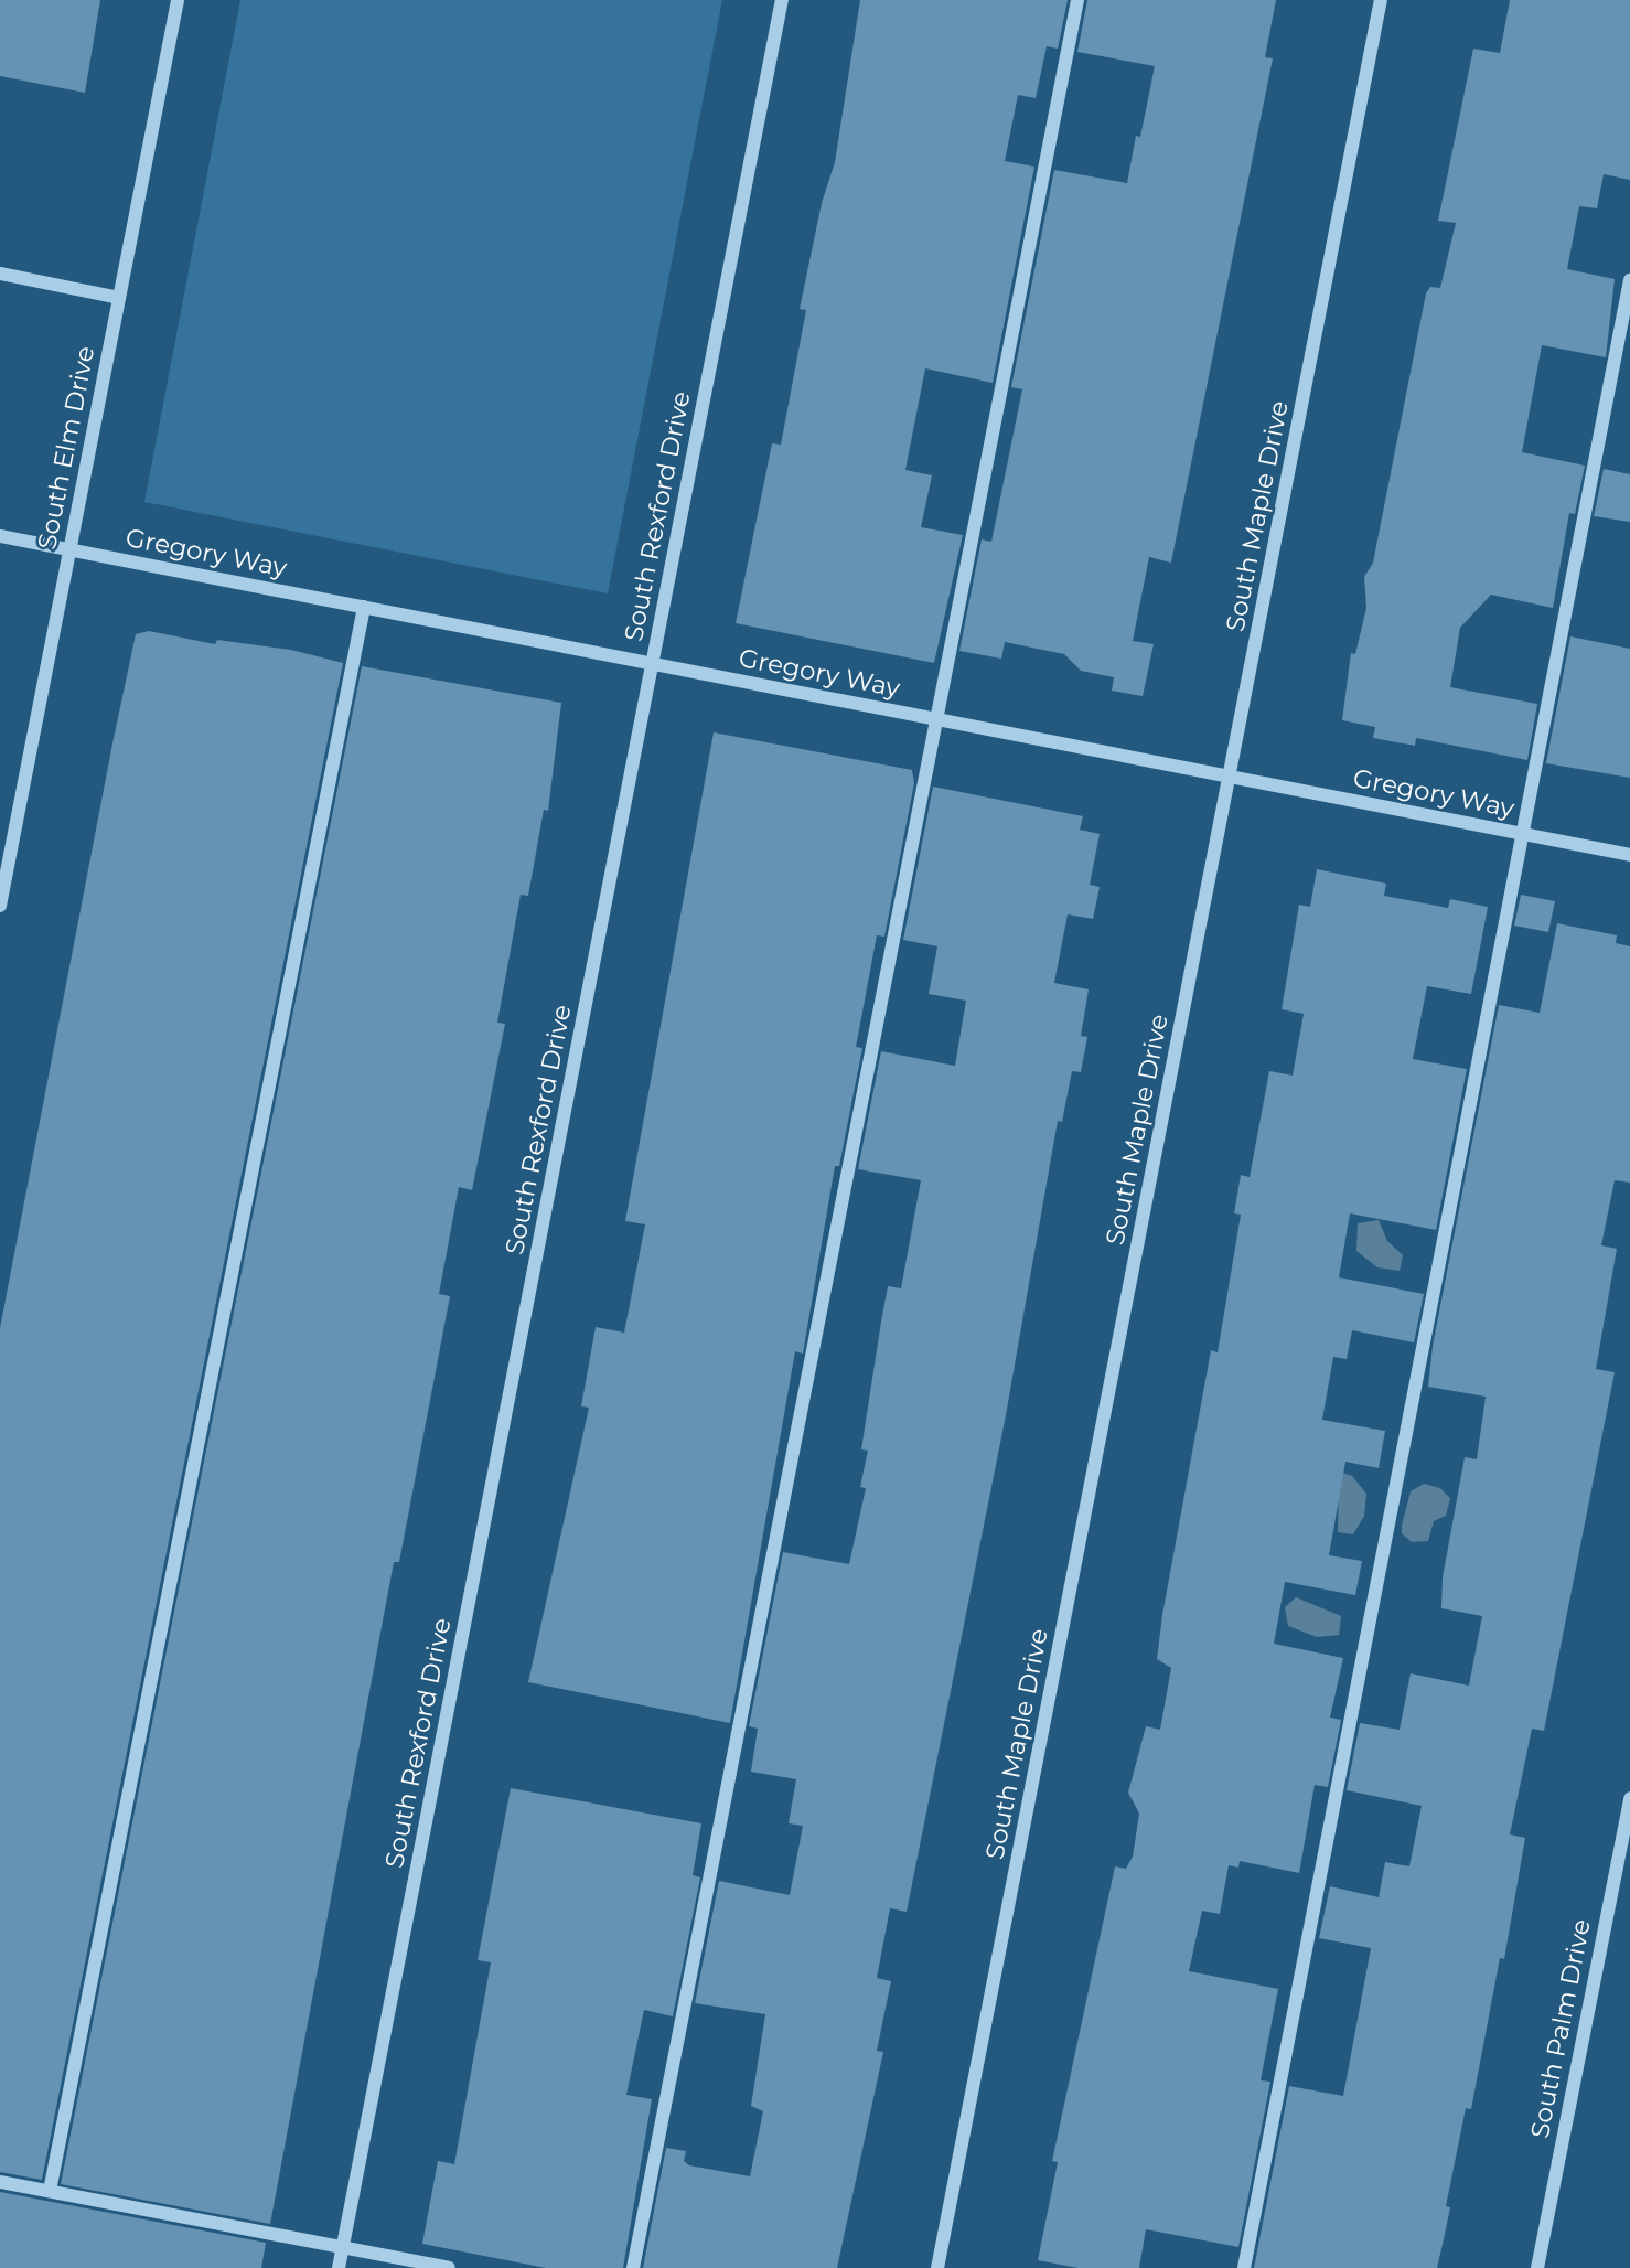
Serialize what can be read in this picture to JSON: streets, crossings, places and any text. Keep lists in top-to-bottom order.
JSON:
{
  "streets": {
    "street": [
      "South Elm Drive",
      "South Rexford Drive",
      "South Maple Drive",
      "Gregory Way",
      "South Palm Drive"
    ]
  },
  "crossings": [
    ["South Elm Drive", "Gregory Way"],
    ["South Rexford Drive", "Gregory Way"],
    ["South Maple Drive", "Gregory Way"]
  ]
}
